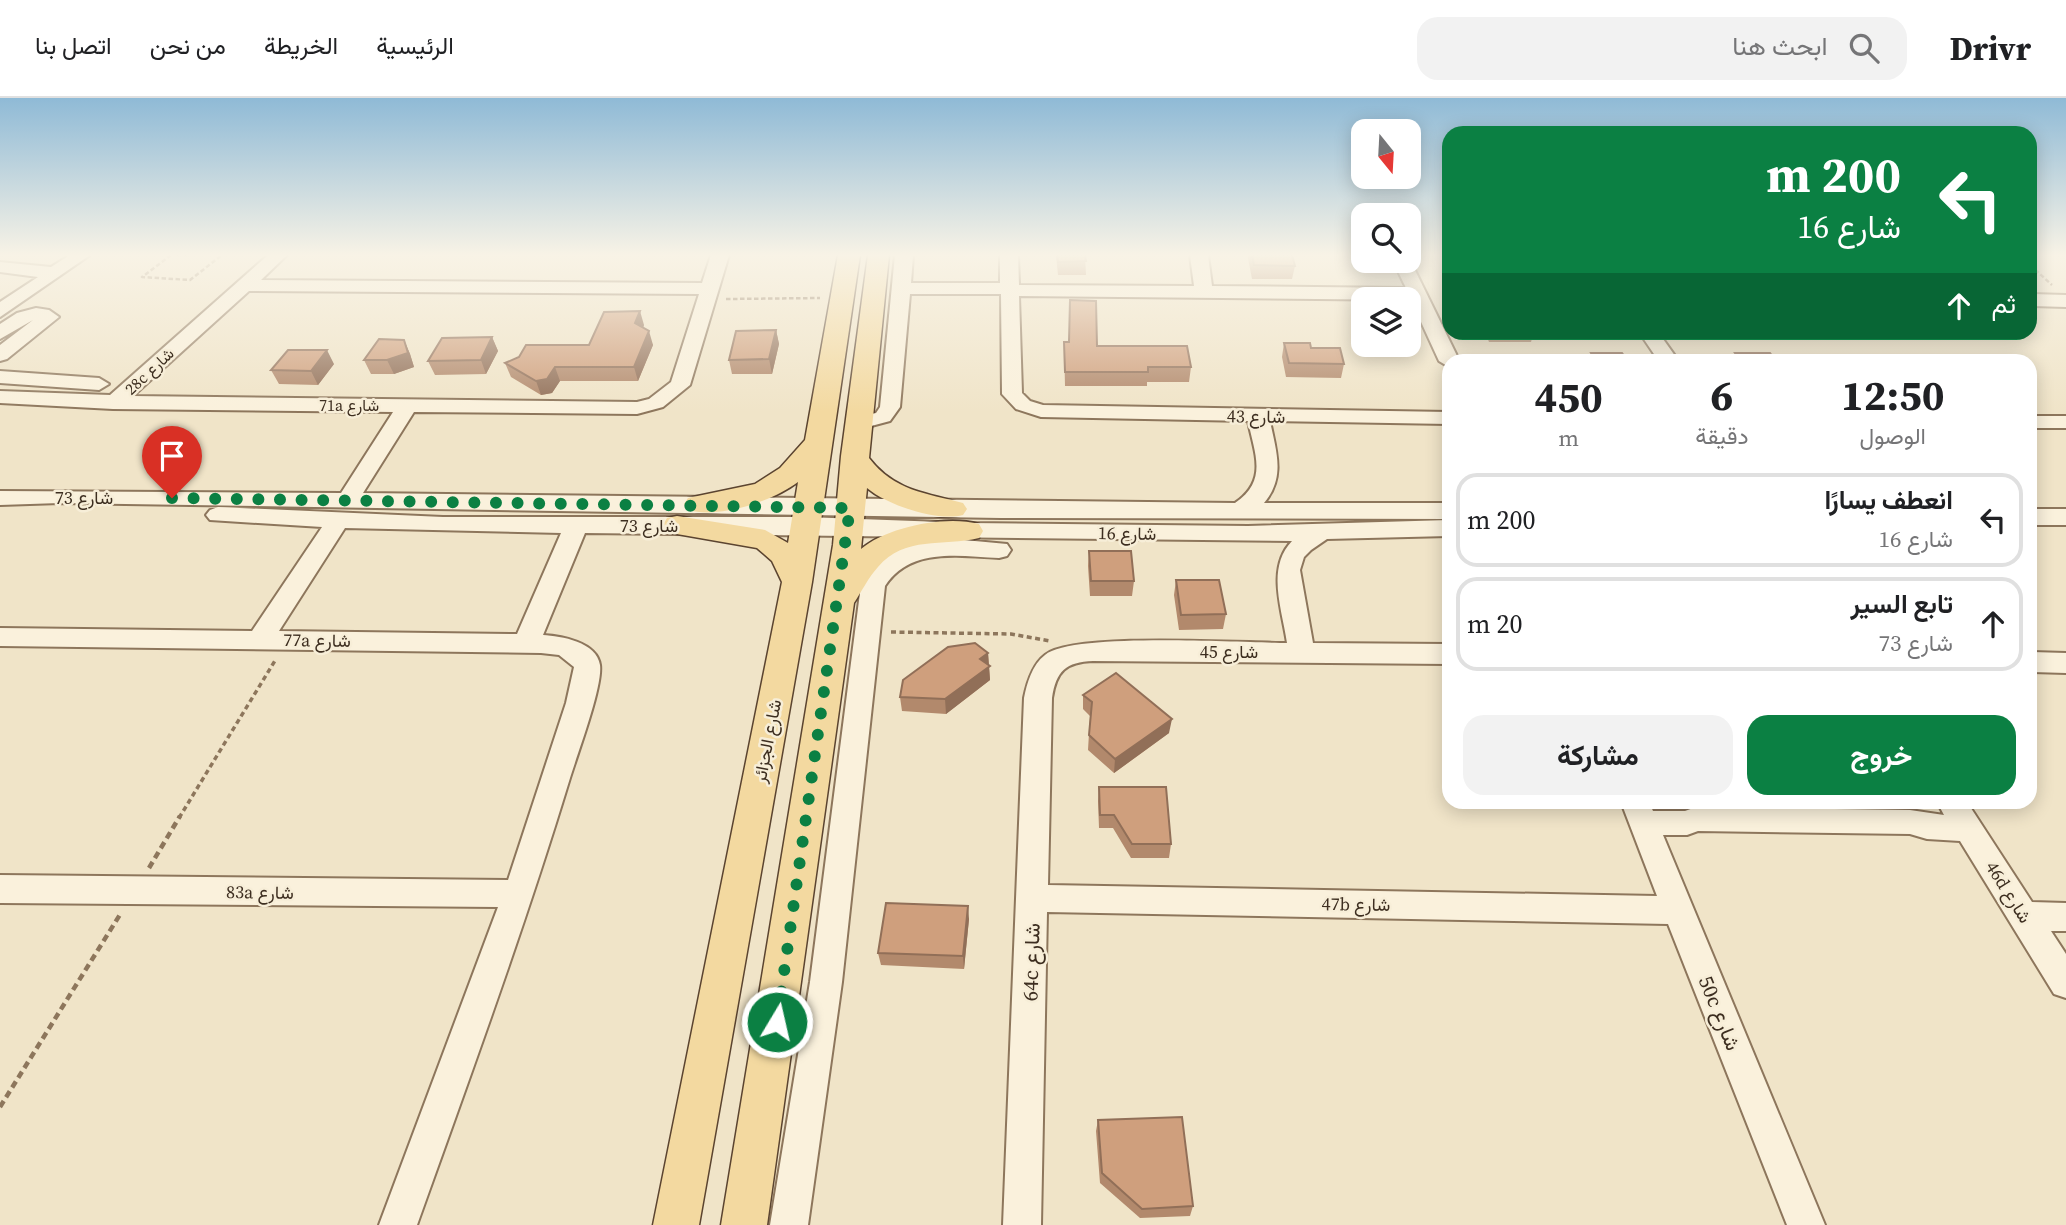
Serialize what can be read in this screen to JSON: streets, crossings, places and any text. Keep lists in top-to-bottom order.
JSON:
{
  "streets": {
    "main road": ["شارع الجزائر"],
    "street": [
      "28c شارع",
      "71a شارع",
      "شارع 43",
      "شارع 73",
      "شارع 16",
      "77a شارع",
      "شارع 45",
      "83a شارع",
      "46d شارع",
      "47b شارع",
      "64c شارع",
      "50c شارع"
    ]
  },
  "crossings": [
    ["28c شارع", "71a شارع"],
    ["شارع 73", "شارع 16"],
    ["شارع 73", "شارع الجزائر"],
    ["شارع 16", "شارع الجزائر"],
    ["77a شارع", "83a شارع"],
    ["47b شارع", "64c شارع"],
    ["47b شارع", "50c شارع"]
  ],
  "north": "bottom",
  "page": {
    "header": "Drivr",
    "search": "ابحث هنا",
    "nav": [
      "الرئيسية",
      "الخريطة",
      "من نحن",
      "اتصل بنا"
    ],
    "turn": ["200 m", "شارع 16"],
    "then": "ثم",
    "eta": [
      "12:50",
      "الوصول",
      "6",
      "دقيقة",
      "450",
      "m"
    ],
    "list": [
      {
        "name": "انعطف يسارًا",
        "note": "شارع 16",
        "value": "200 m"
      },
      {
        "name": "تابع السير",
        "note": "شارع 73",
        "value": "20 m"
      }
    ],
    "buttons": ["خروج", "مشاركة"]
  }
}
